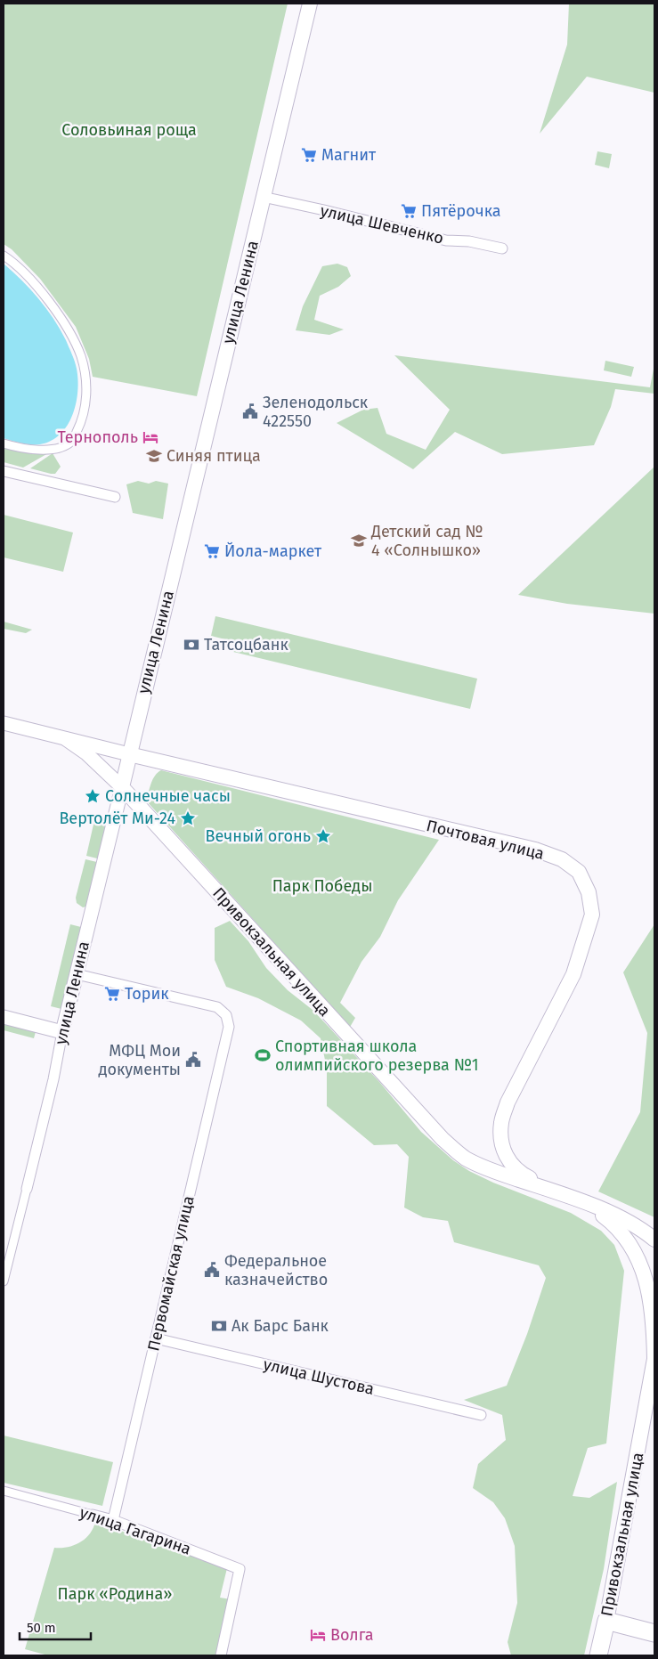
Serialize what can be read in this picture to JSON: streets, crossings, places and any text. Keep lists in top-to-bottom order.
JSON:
{
  "streets": {
    "main road": ["улица Ленина", "Почтовая улица", "Привокзальная улица"],
    "street": [
      "улица Шевченко",
      "Первомайская улица",
      "улица Шустова",
      "улица Гагарина"
    ]
  },
  "crossings": [
    ["улица Шевченко", "улица Ленина"],
    ["улица Ленина", "Почтовая улица"],
    ["улица Ленина", "Привокзальная улица"],
    ["улица Ленина", "Первомайская улица"],
    ["Почтовая улица", "Привокзальная улица"],
    ["Первомайская улица", "улица Шустова"],
    ["Первомайская улица", "улица Гагарина"]
  ],
  "parks": ["Соловьиная роща", "Парк Победы", "Парк «Родина»"],
  "places": {
    "supermarket": [
      "Магнит",
      "Пятёрочка",
      "Йола-маркет",
      "Торик"
    ],
    "public building": ["Зеленодольск 422550", "МФЦ Мои документы", "Федеральное казначейство"],
    "hotel": ["Тернополь", "Волга"],
    "school or university": ["Синяя птица", "Детский сад № 4 «Солнышко»"],
    "bank": ["Татсоцбанк", "Ак Барс Банк"],
    "place": ["Солнечные часы", "Вертолёт Ми-24", "Вечный огонь"],
    "sports": ["Спортивная школа олимпийского резерва №1"]
  },
  "scale_bar": "50 m"
}
